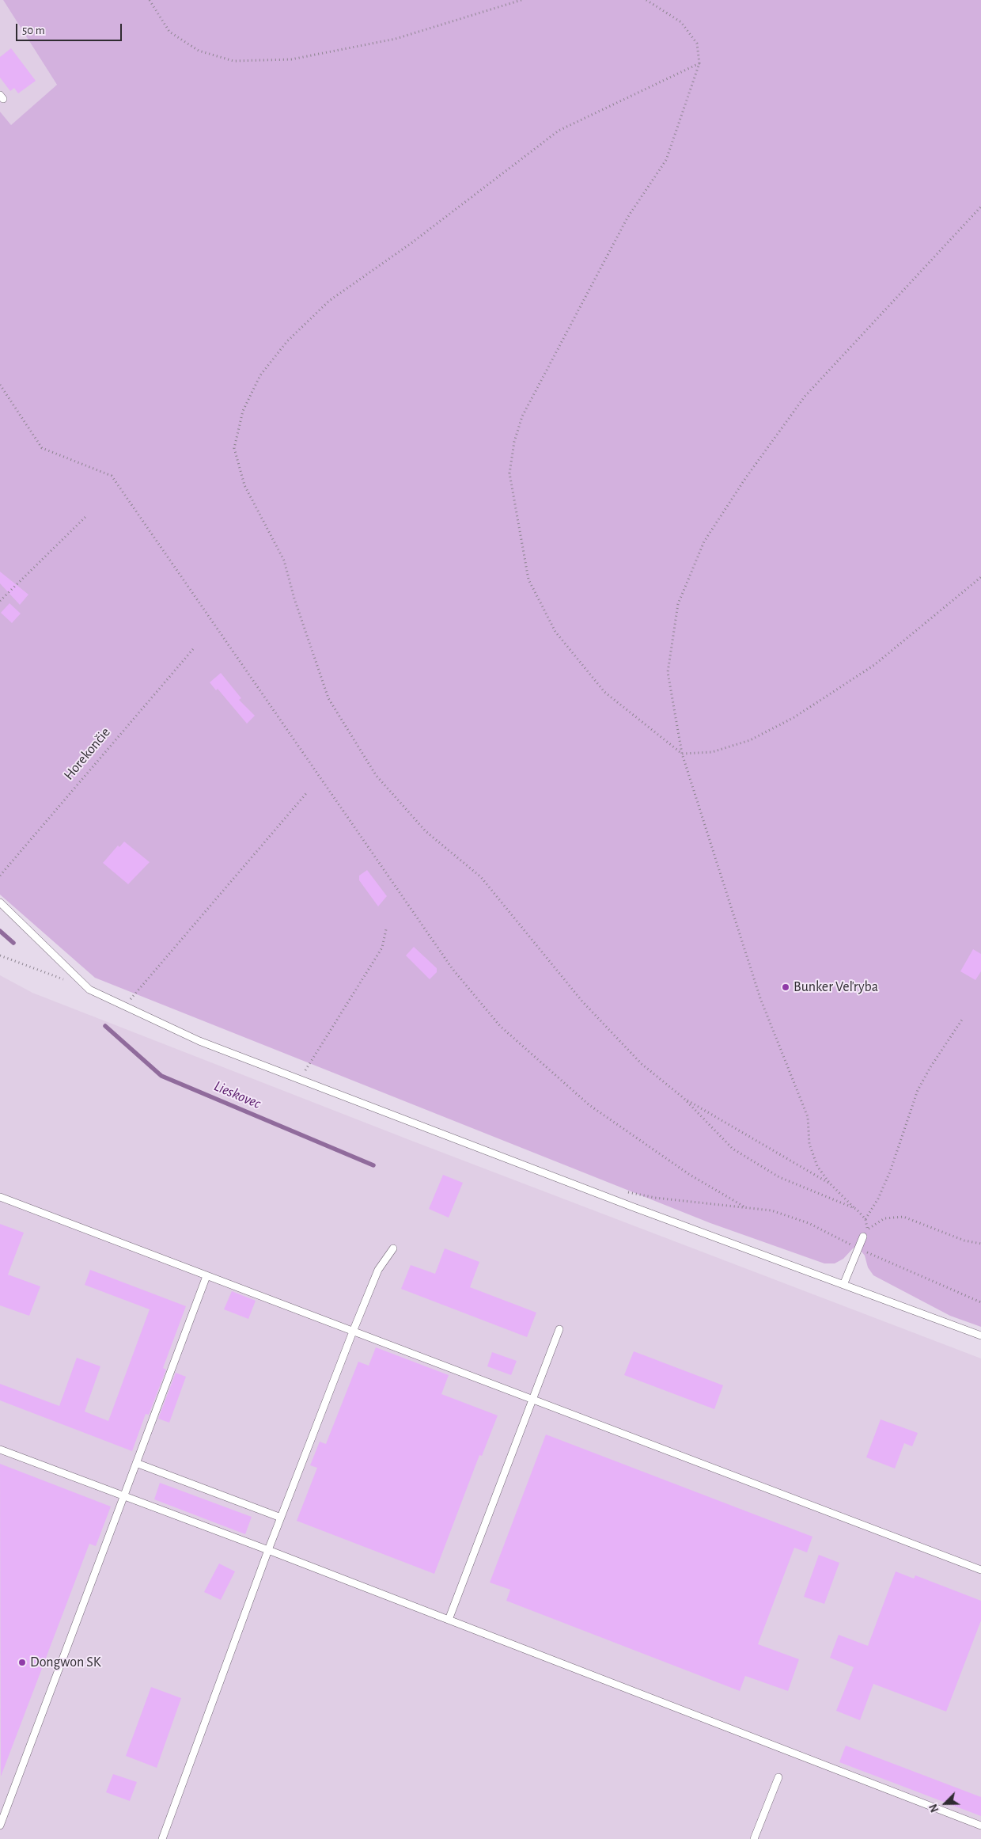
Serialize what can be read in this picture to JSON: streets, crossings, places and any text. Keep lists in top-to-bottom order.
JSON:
{
  "streets": {
    "path": ["Horekončie"]
  },
  "water": ["Lieskovec"],
  "places": ["Bunker Veľryba", "Dongwon SK"],
  "scale_bar": "50 m",
  "north": "bottom left"
}
